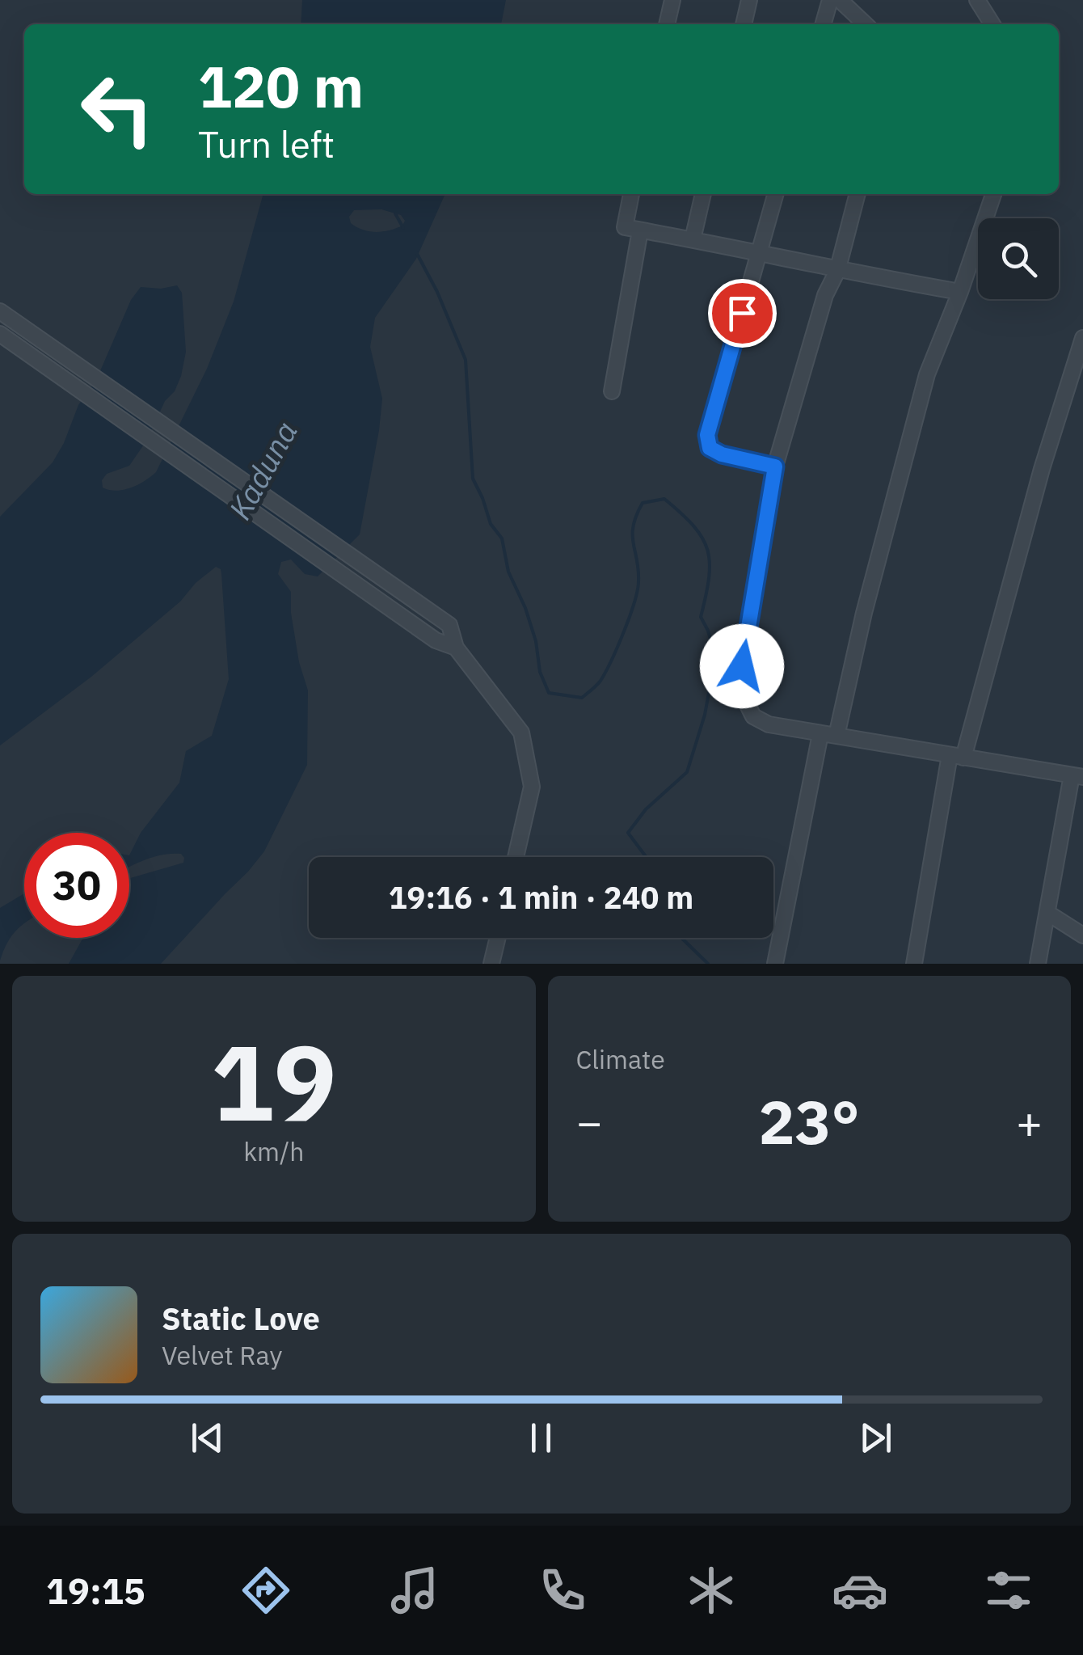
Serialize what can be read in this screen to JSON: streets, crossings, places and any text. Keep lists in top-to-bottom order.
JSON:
{
  "water": ["Kaduna"],
  "page": {
    "turn": ["120 m", "Turn left"],
    "limit": "30",
    "trip": "19:16 · 1 min · 240 m",
    "tile": [
      ["19", "km/h"],
      "Climate"
    ],
    "heat": ["−", "23°", "+"],
    "song": ["Static Love", "Velvet Ray"],
    "tabs": "19:15"
  }
}
